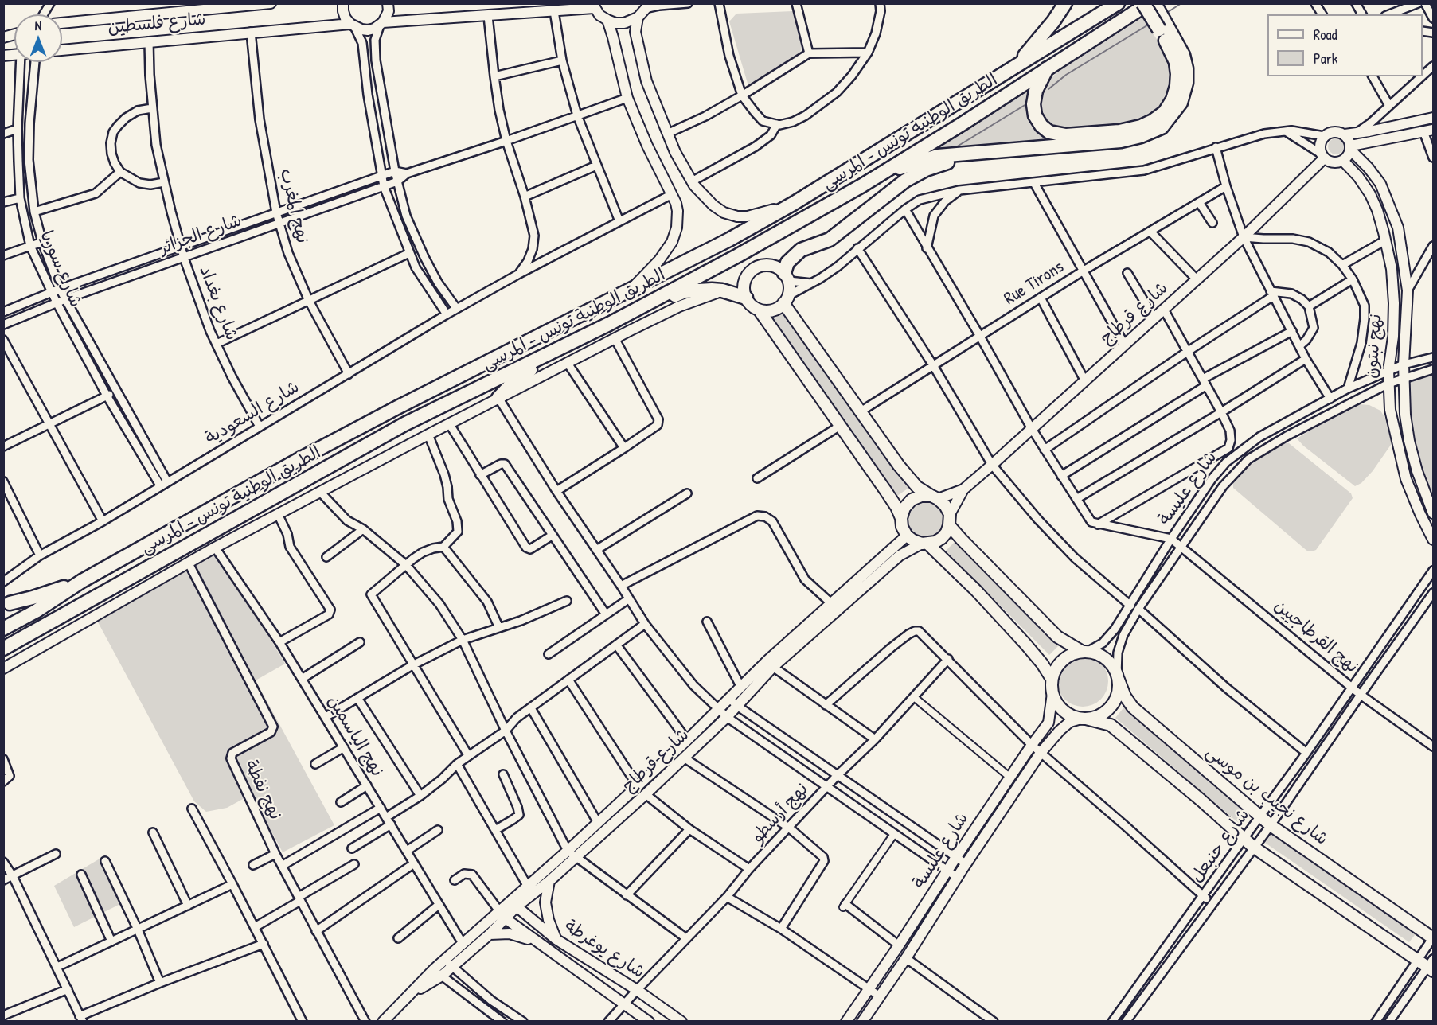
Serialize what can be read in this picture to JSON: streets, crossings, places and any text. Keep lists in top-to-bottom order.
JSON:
{
  "streets": {
    "highway": ["الطريق الوطنية تونس - المرسى"],
    "main road": ["شارع نجيب بن موسى"],
    "street": [
      "شارع فلسطين",
      "نهج المغرب",
      "شارع الجزائر",
      "شارع سوريا",
      "Rue Tirons",
      "شارع بغداد",
      "شارع قرطاج",
      "نهج نبتون",
      "شارع السعودية",
      "شارع عليسة",
      "نهج القرطاجيين",
      "نهج الياسمين",
      "نهج نفطة",
      "نهج أرسطو",
      "شارع حنبعل",
      "شارع يوغرطة"
    ]
  },
  "crossings": [
    ["شارع فلسطين", "نهج المغرب"],
    ["شارع فلسطين", "شارع بغداد"],
    ["نهج المغرب", "شارع الجزائر"],
    ["نهج المغرب", "شارع السعودية"],
    ["شارع الجزائر", "شارع سوريا"],
    ["شارع الجزائر", "شارع بغداد"],
    ["شارع سوريا", "شارع السعودية"],
    ["شارع بغداد", "شارع السعودية"],
    ["شارع قرطاج", "نهج نبتون"],
    ["شارع قرطاج", "نهج الياسمين"],
    ["شارع قرطاج", "شارع يوغرطة"],
    ["نهج نبتون", "شارع عليسة"],
    ["شارع عليسة", "نهج القرطاجيين"],
    ["شارع عليسة", "شارع نجيب بن موسى"],
    ["نهج القرطاجيين", "شارع حنبعل"],
    ["شارع نجيب بن موسى", "شارع حنبعل"],
    ["نهج أرسطو", "شارع يوغرطة"]
  ],
  "legend": ["Road", "Park"],
  "north": "top"
}
